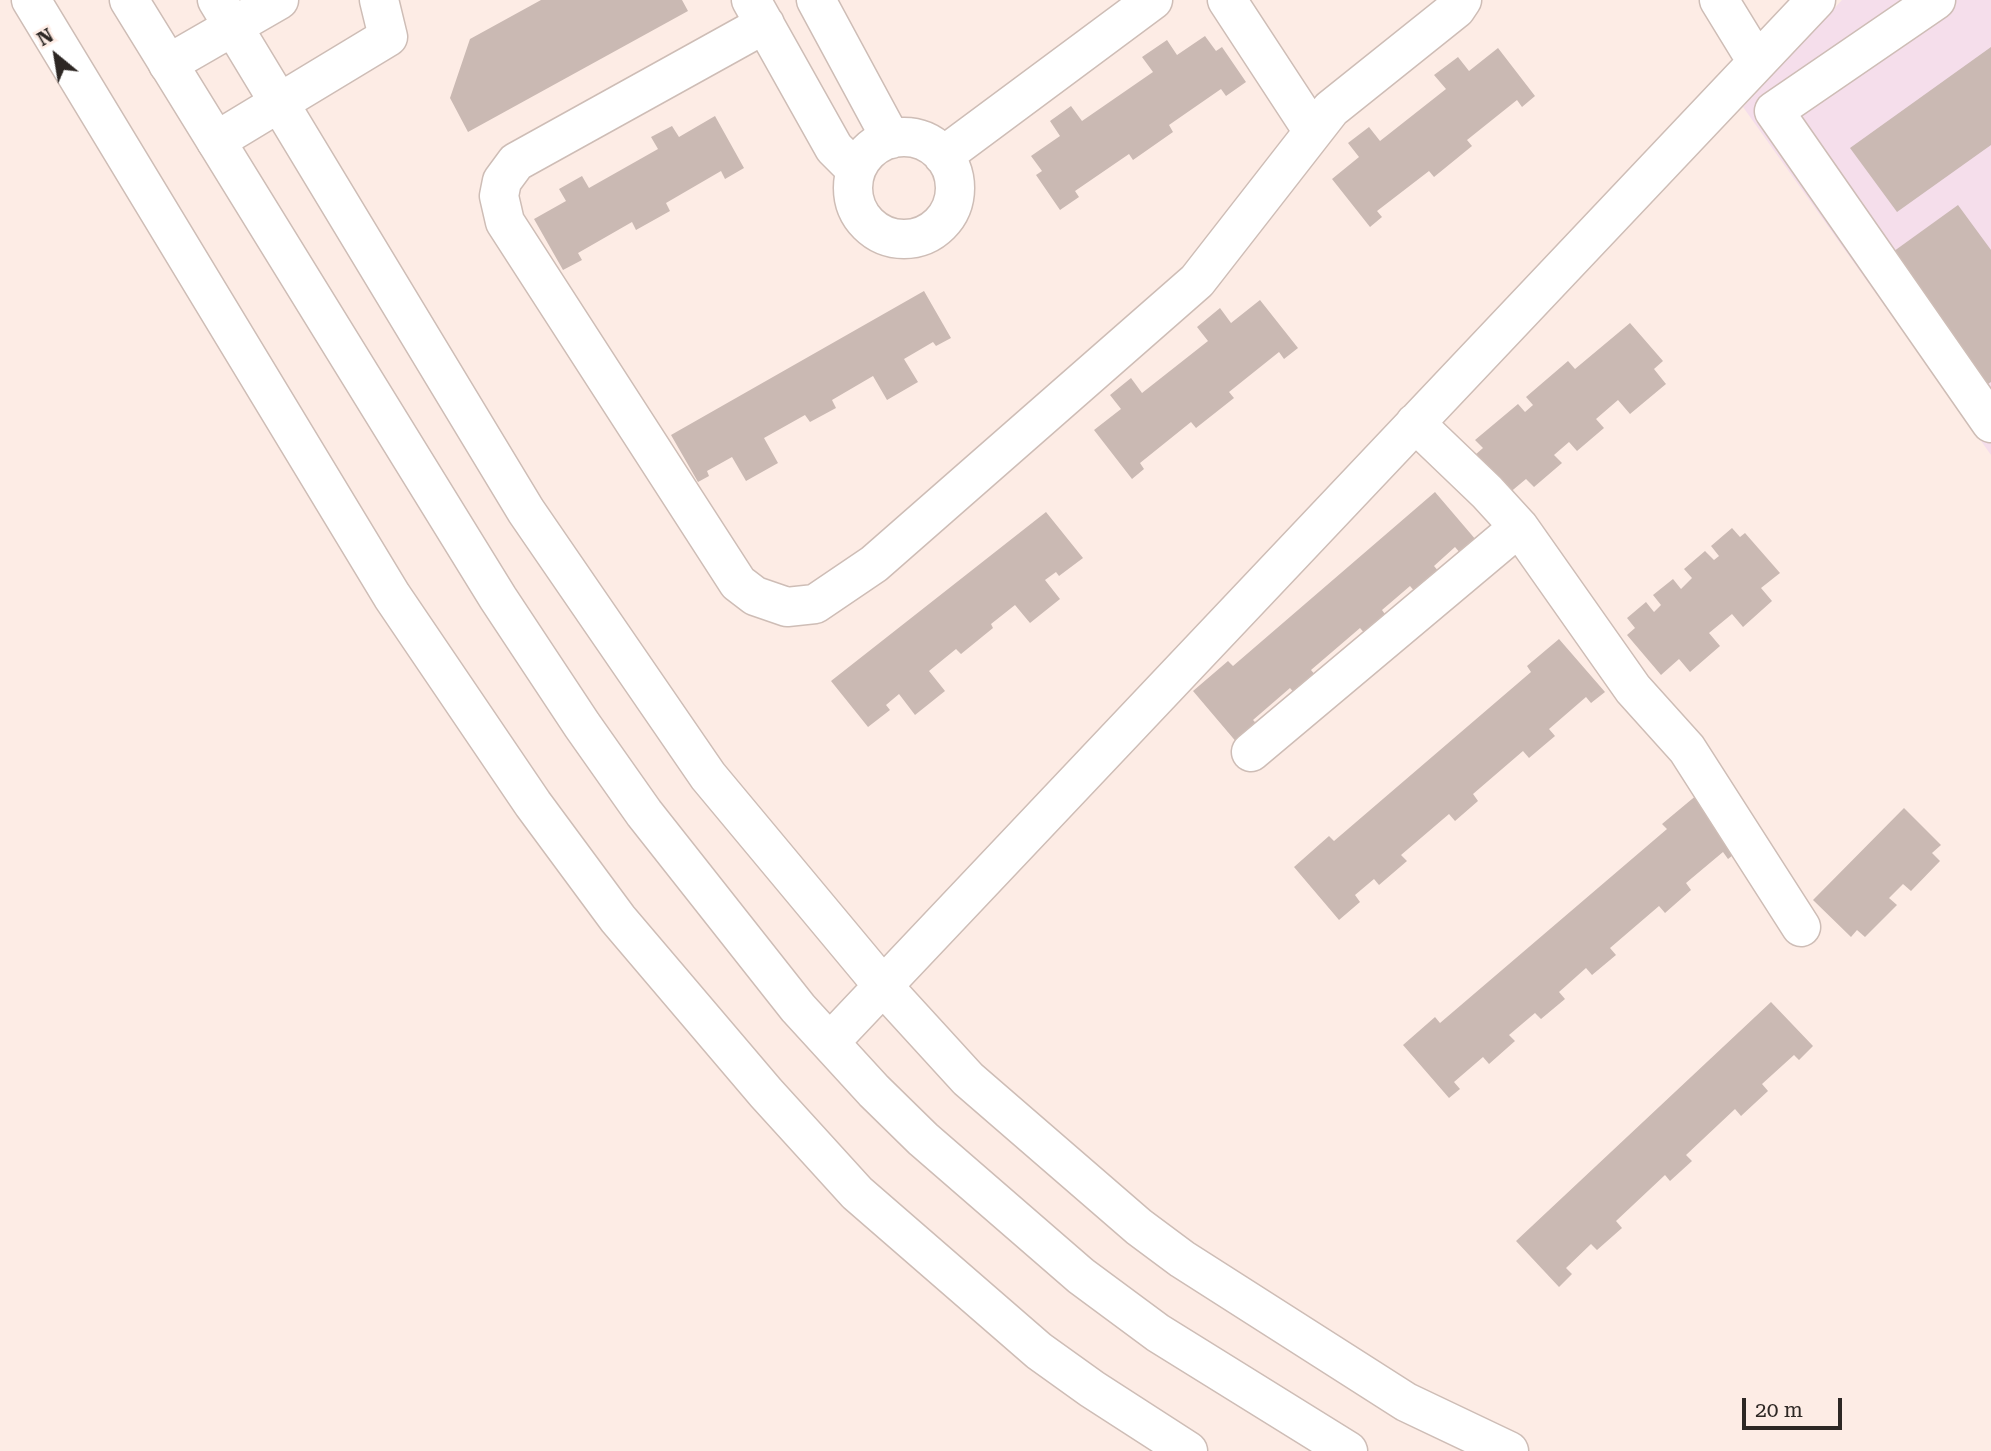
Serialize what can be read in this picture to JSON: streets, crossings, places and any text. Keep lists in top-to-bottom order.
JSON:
{
  "scale_bar": "20 m",
  "north": "top left"
}
